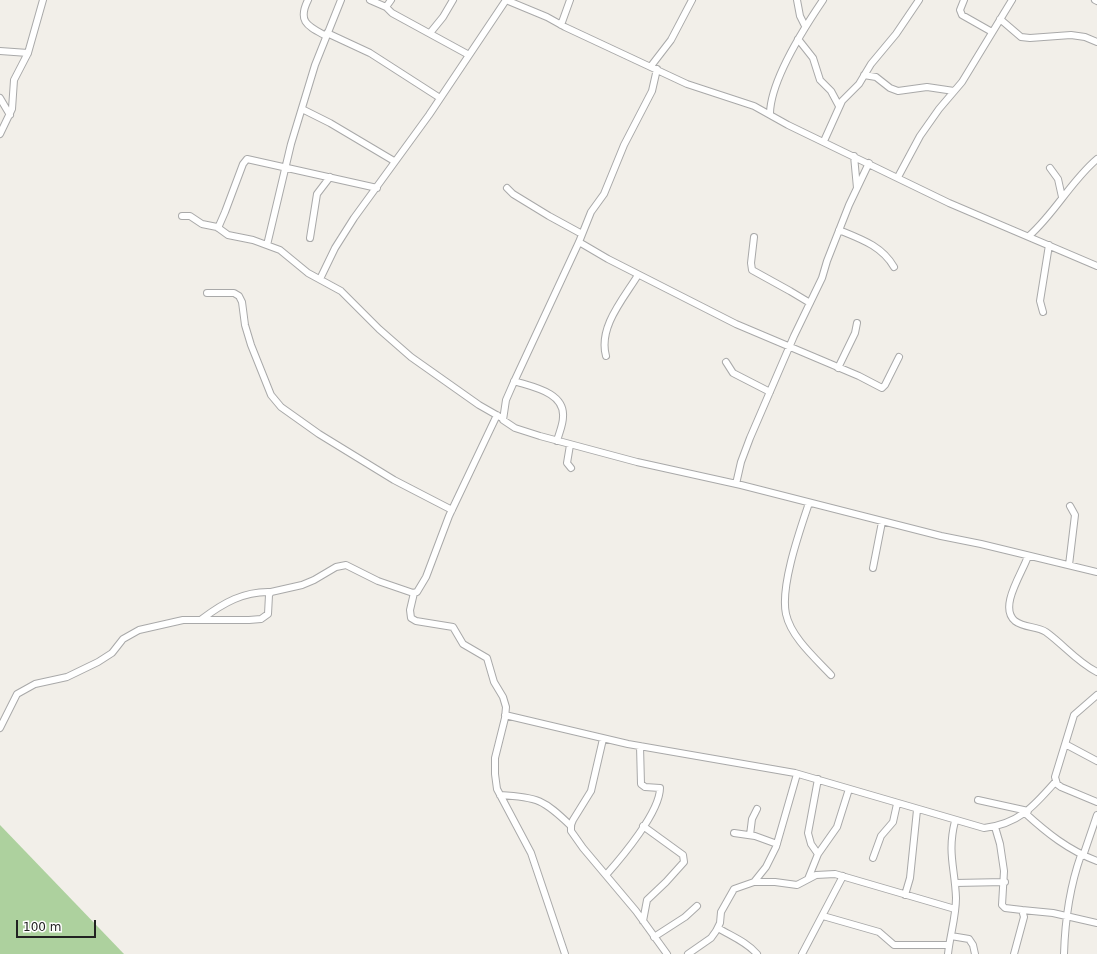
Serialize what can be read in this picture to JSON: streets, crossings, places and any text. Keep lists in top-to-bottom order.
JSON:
{
  "scale_bar": "100 m"
}
